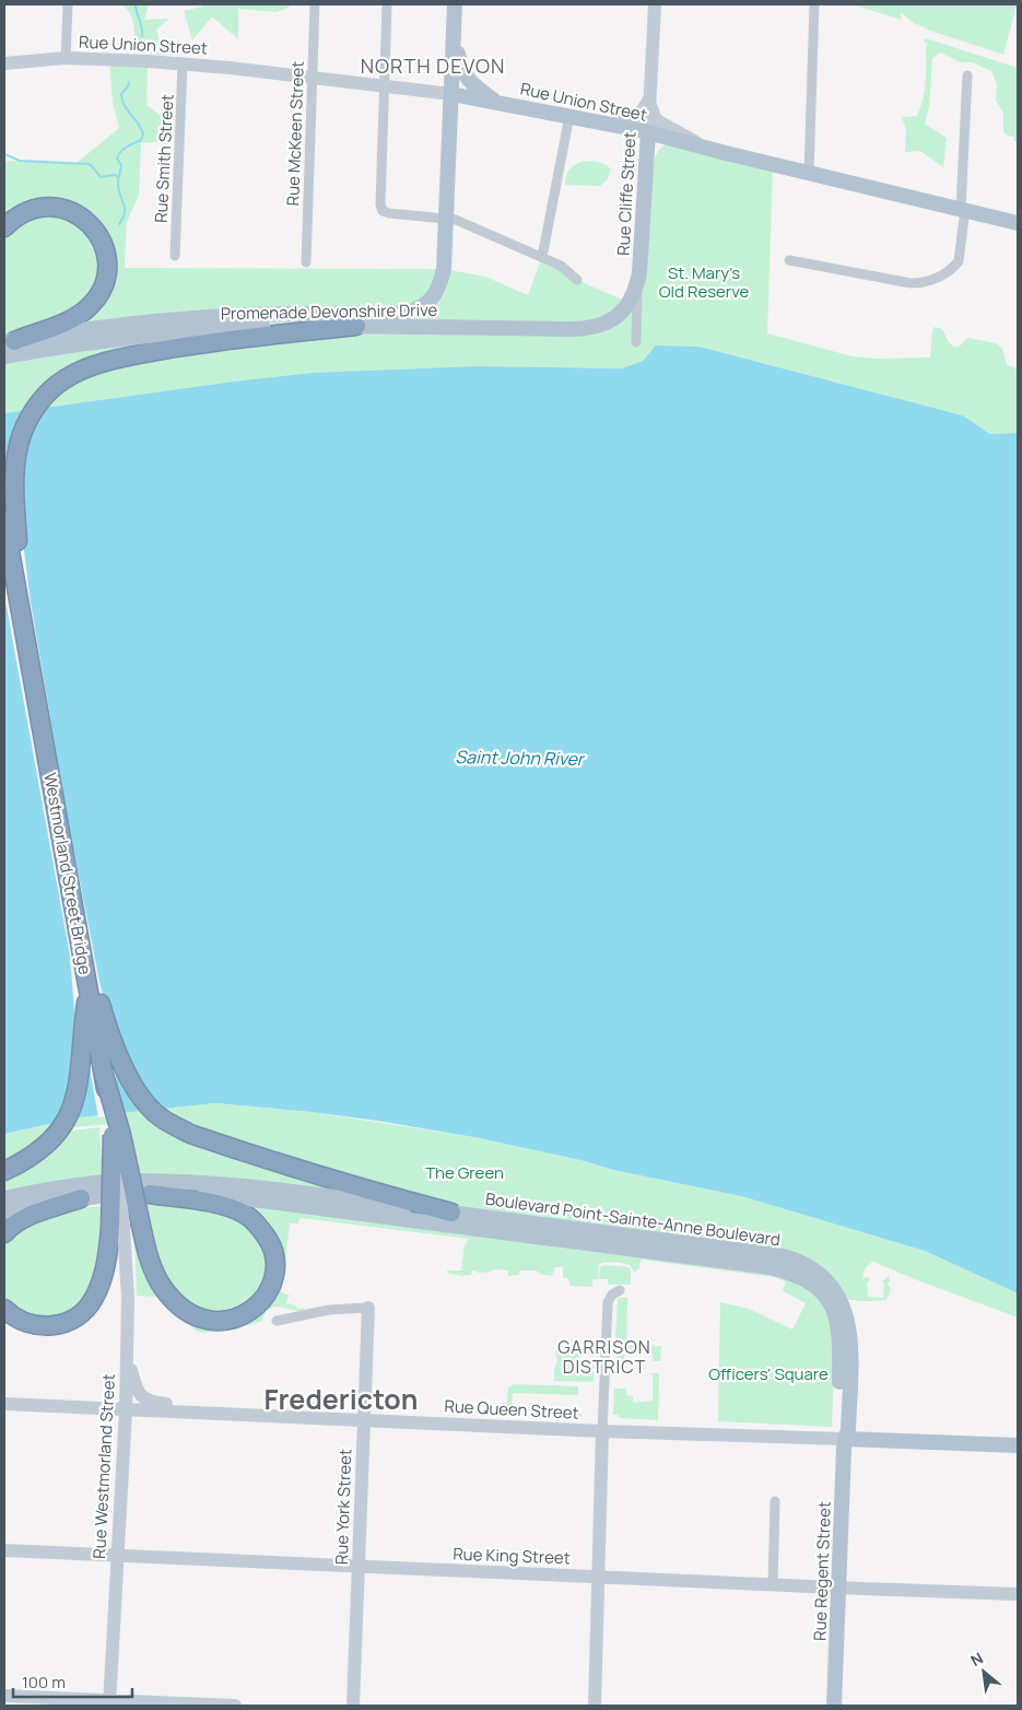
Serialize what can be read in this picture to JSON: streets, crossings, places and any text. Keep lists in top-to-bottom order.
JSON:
{
  "streets": {
    "highway": ["Westmorland Street Bridge"],
    "main road": [
      "Rue Union Street",
      "Rue Cliffe Street",
      "Promenade Devonshire Drive",
      "Boulevard Point-Sainte-Anne Boulevard",
      "Rue Queen Street",
      "Rue Westmorland Street",
      "Rue York Street",
      "Rue King Street",
      "Rue Regent Street"
    ],
    "street": ["Rue McKeen Street", "Rue Smith Street"]
  },
  "crossings": [
    ["Rue Union Street", "Rue McKeen Street"],
    ["Rue Union Street", "Rue Smith Street"],
    ["Rue Union Street", "Rue Cliffe Street"],
    ["Rue Union Street", "Promenade Devonshire Drive"],
    ["Rue Cliffe Street", "Promenade Devonshire Drive"],
    ["Westmorland Street Bridge", "Rue Westmorland Street"],
    ["Boulevard Point-Sainte-Anne Boulevard", "Rue Queen Street"],
    ["Boulevard Point-Sainte-Anne Boulevard", "Rue Regent Street"],
    ["Rue Queen Street", "Rue Westmorland Street"],
    ["Rue Queen Street", "Rue York Street"],
    ["Rue Queen Street", "Rue Regent Street"],
    ["Rue Westmorland Street", "Rue King Street"],
    ["Rue York Street", "Rue King Street"],
    ["Rue King Street", "Rue Regent Street"]
  ],
  "districts": ["NORTH DEVON", "GARRISON DISTRICT", "Fredericton"],
  "water": ["Saint John River"],
  "parks": ["St. Mary's Old Reserve", "The Green", "Officers' Square"],
  "scale_bar": "100 m",
  "north": "top left"
}
